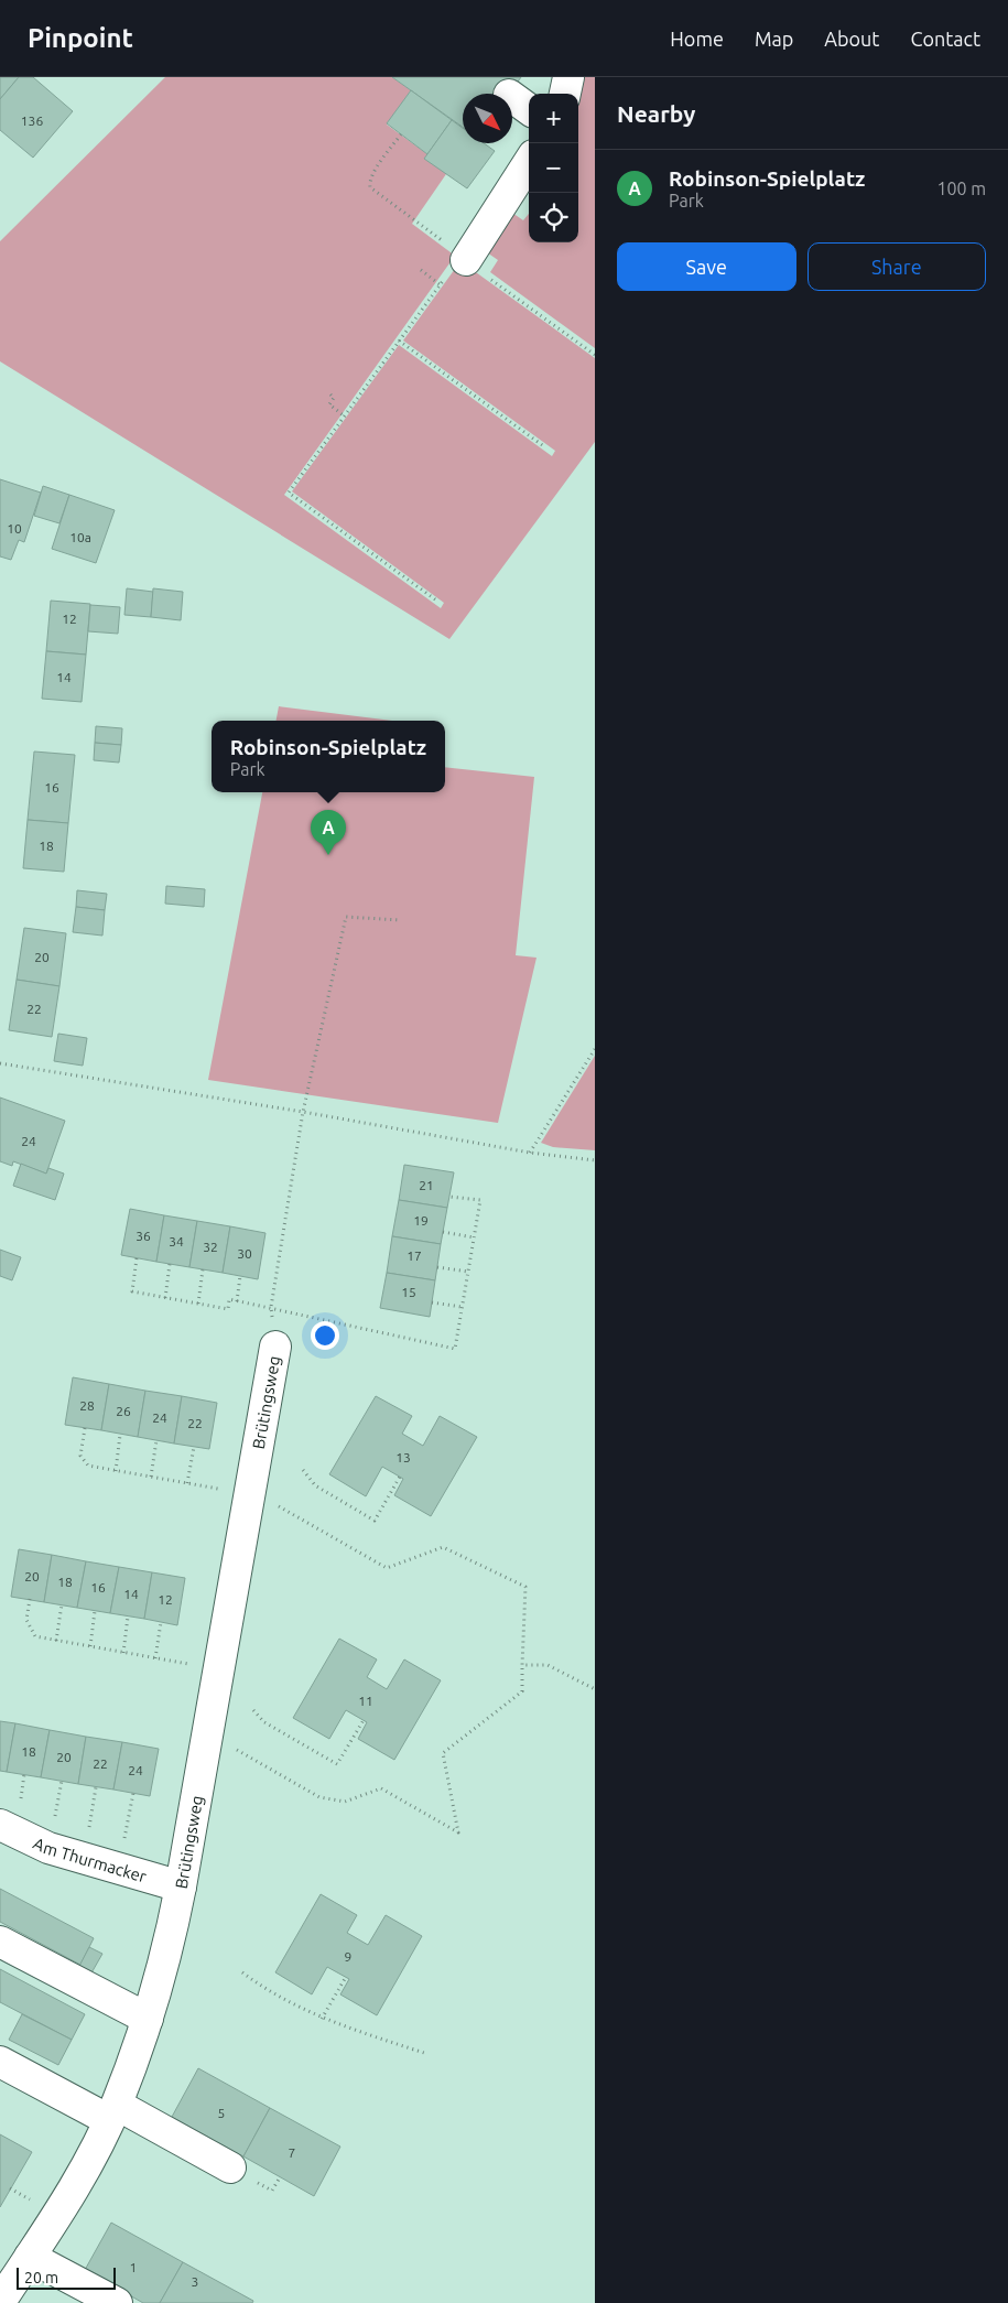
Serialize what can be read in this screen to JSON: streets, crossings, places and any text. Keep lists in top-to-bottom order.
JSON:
{
  "streets": {
    "street": ["Brütingsweg", "Am Thurmacker"]
  },
  "crossings": [
    ["Brütingsweg", "Am Thurmacker"]
  ],
  "house_numbers": [
    "136",
    "10",
    "10a",
    "12",
    "14",
    "16",
    "18",
    "20",
    "22",
    "24",
    "21",
    "19",
    "36",
    "34",
    "32",
    "30",
    "17",
    "15",
    "28",
    "26",
    "24",
    "22",
    "13",
    "20",
    "18",
    "16",
    "14",
    "12",
    "11",
    "18",
    "20",
    "22",
    "24",
    "9",
    "5",
    "7",
    "1",
    "3"
  ],
  "scale_bar": "20 m",
  "north": "bottom right",
  "page": {
    "header": "Pinpoint",
    "nav": [
      "Home",
      "Map",
      "About",
      "Contact"
    ],
    "heading": "Nearby",
    "map_buttons": ["+", "−"],
    "list": [
      {
        "mark": "A",
        "name": "Robinson-Spielplatz",
        "note": "Park",
        "value": "100 m"
      }
    ],
    "buttons": ["Save", "Share"],
    "popup": ["Robinson-Spielplatz", "Park"],
    "pins": "A",
    "scale": "20 m"
  }
}
